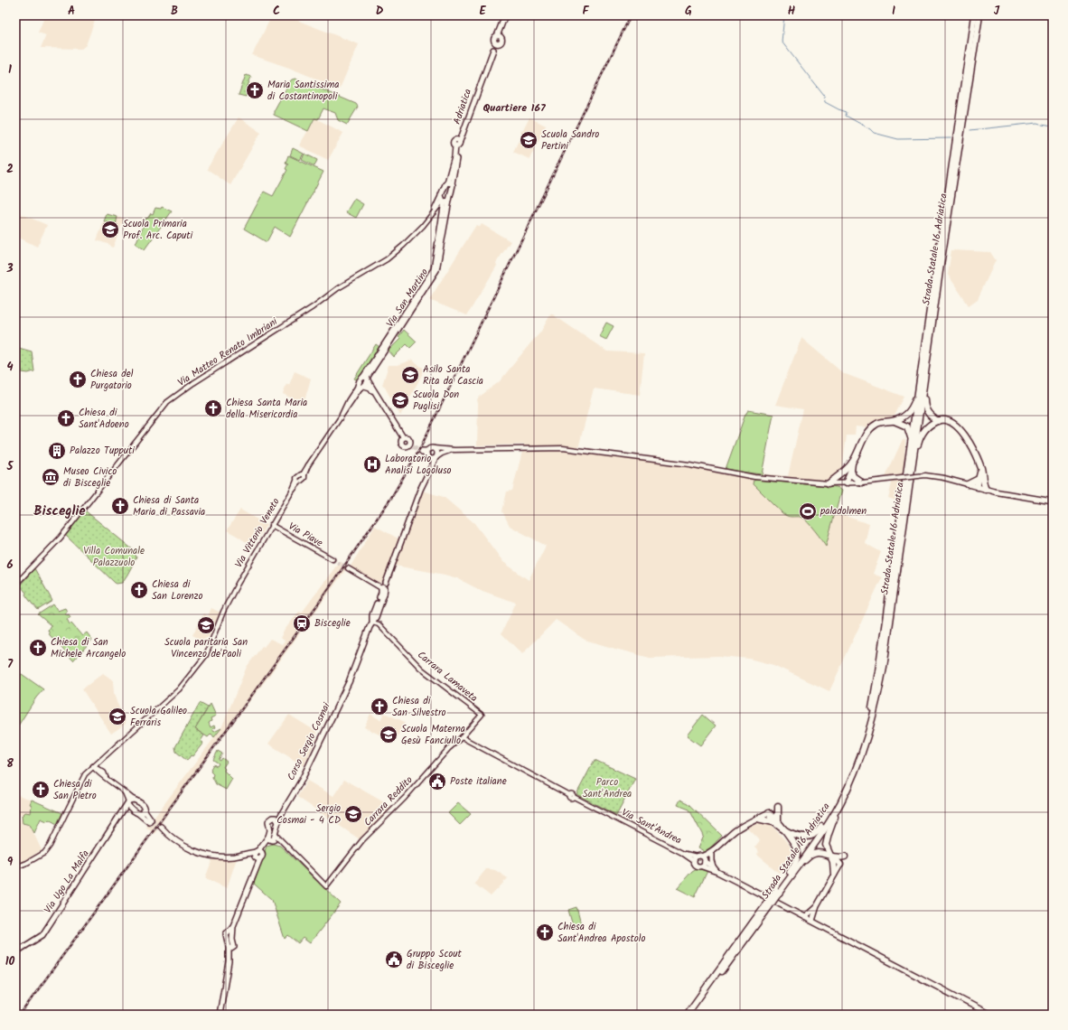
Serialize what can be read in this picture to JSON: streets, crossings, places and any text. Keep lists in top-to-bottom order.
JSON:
{
  "streets": {
    "highway": ["Strada Statale 16 Adriatica"],
    "main road": [
      "Adriatica",
      "Via San Martino",
      "Corso Sergio Cosmai",
      "Via Sant'Andrea",
      "Via Ugo La Malfa"
    ],
    "street": [
      "Via Matteo Renato Imbriani",
      "Via Vittorio Veneto",
      "Via Piave",
      "Carrara Lamaveta",
      "Carrara Reddito"
    ]
  },
  "crossings": [
    ["Adriatica", "Via San Martino"],
    ["Via Vittorio Veneto", "Via Piave"],
    ["Carrara Lamaveta", "Corso Sergio Cosmai"],
    ["Carrara Lamaveta", "Carrara Reddito"],
    ["Carrara Reddito", "Via Sant'Andrea"]
  ],
  "districts": ["Quartiere 167", "Bisceglie"],
  "parks": ["Villa Comunale Palazzuolo", "Parco Sant'Andrea"],
  "places": {
    "church": [
      "Maria Santissima di Costantinopoli",
      "Chiesa del Purgatorio",
      "Chiesa Santa Maria della Misericordia",
      "Chiesa di Sant'Adoeno",
      "Chiesa di Santa Maria di Passavia",
      "Chiesa di San Lorenzo",
      "Chiesa di San Michele Arcangelo",
      "Chiesa di San Silvestro",
      "Chiesa di San Pietro",
      "Chiesa di Sant'Andrea Apostolo"
    ],
    "school or university": [
      "Scuola Sandro Pertini",
      "Scuola Primaria Prof. Arc. Caputi",
      "Asilo Santa Rita da Cascia",
      "Scuola Don Puglisi",
      "Scuola paritaria San Vincenzo de'Paoli",
      "Scuola Galileo Ferraris",
      "Scuola Materna Gesù Fanciullo",
      "Sergio Cosmai - 4 CD"
    ],
    "building": ["Palazzo Tupputi"],
    "hospital": ["Laboratorio Analisi Logoluso"],
    "museum": ["Museo Civico di Bisceglie"],
    "sports": ["paladolmen"],
    "station": ["Bisceglie"],
    "public building": ["Poste italiane", "Gruppo Scout di Bisceglie"]
  },
  "grid": {
    "columns": [
      "A",
      "B",
      "C",
      "D",
      "E",
      "F",
      "G",
      "H",
      "I",
      "J"
    ],
    "rows": [
      "1",
      "2",
      "3",
      "4",
      "5",
      "6",
      "7",
      "8",
      "9",
      "10"
    ]
  }
}
